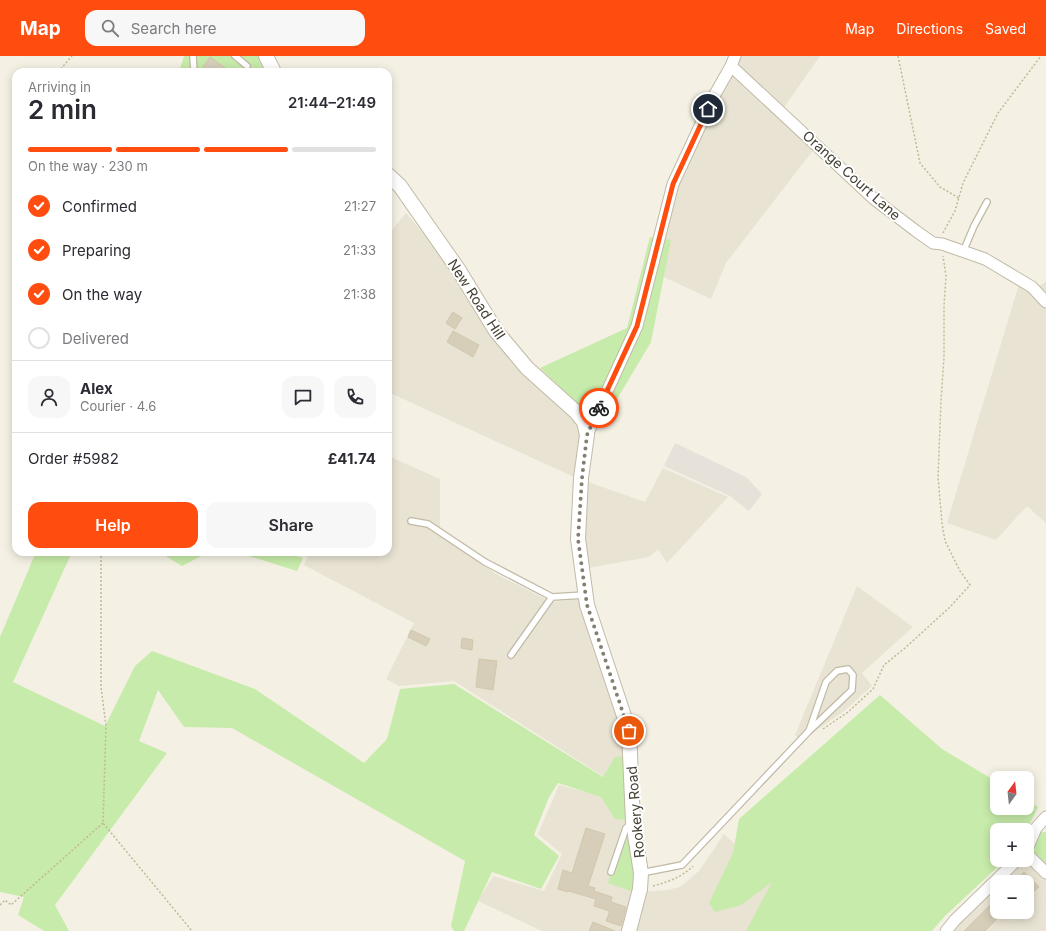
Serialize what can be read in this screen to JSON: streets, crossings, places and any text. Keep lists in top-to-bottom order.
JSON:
{
  "streets": {
    "street": ["Orange Court Lane", "New Road Hill", "Rookery Road"]
  },
  "crossings": [
    ["New Road Hill", "Rookery Road"]
  ],
  "north": "top",
  "page": {
    "header": "Map",
    "search": "Search here",
    "nav": ["Map", "Directions", "Saved"],
    "heading": ["2 min", "Arriving in", "21:44–21:49"],
    "panel": [
      "Alex",
      "Courier · 4.6",
      "Order #5982",
      "£41.74"
    ],
    "bar": "On the way · 230 m",
    "list": [
      ["Confirmed", "21:27"],
      ["Preparing", "21:33"],
      ["On the way", "21:38"],
      "Delivered"
    ],
    "buttons": ["Help", "Share"],
    "map_buttons": ["+", "−"]
  }
}
